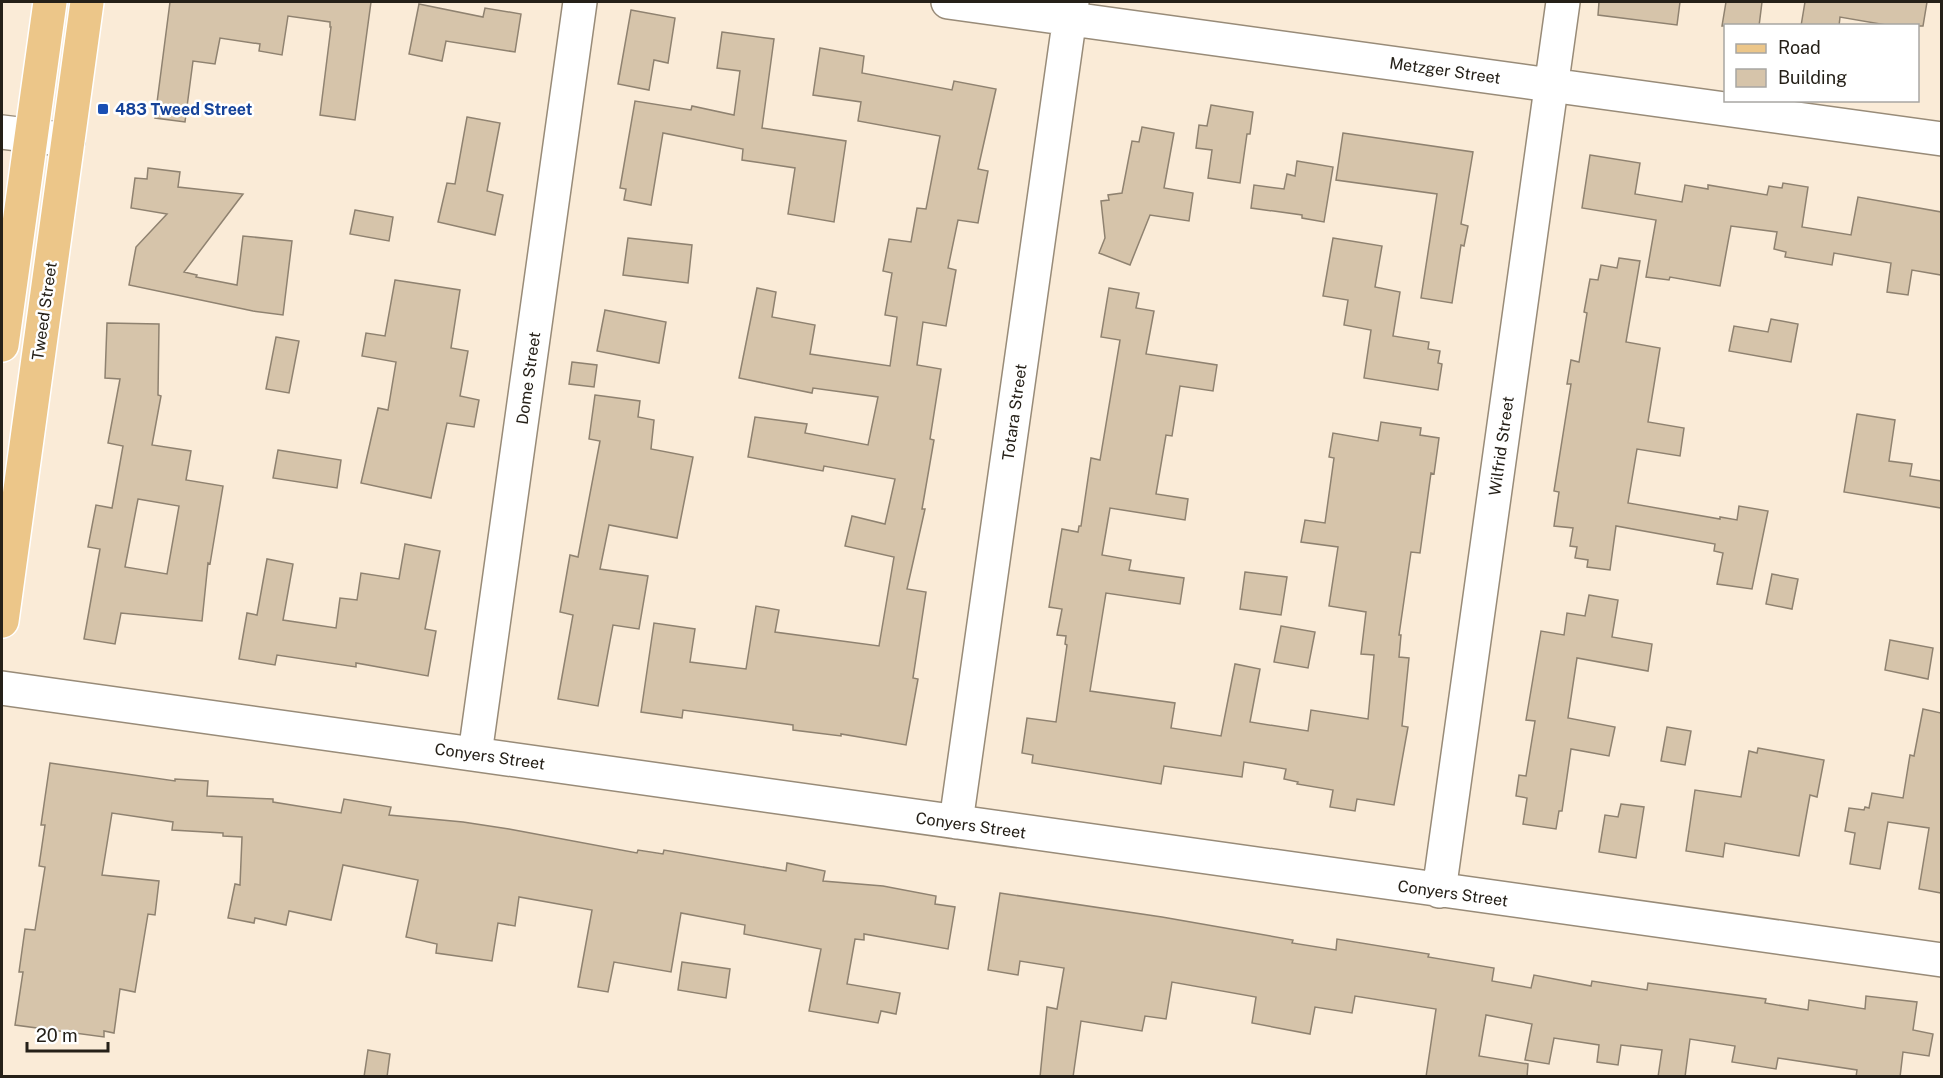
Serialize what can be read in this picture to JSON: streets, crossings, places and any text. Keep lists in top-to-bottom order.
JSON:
{
  "streets": {
    "main road": ["Tweed Street"],
    "street": [
      "Metzger Street",
      "Dome Street",
      "Totara Street",
      "Wilfrid Street",
      "Conyers Street"
    ]
  },
  "crossings": [
    ["Metzger Street", "Totara Street"],
    ["Metzger Street", "Wilfrid Street"],
    ["Dome Street", "Conyers Street"],
    ["Totara Street", "Conyers Street"],
    ["Wilfrid Street", "Conyers Street"]
  ],
  "places": {
    "transit": ["483 Tweed Street"]
  },
  "legend": ["Road", "Building"],
  "scale_bar": "20 m"
}
